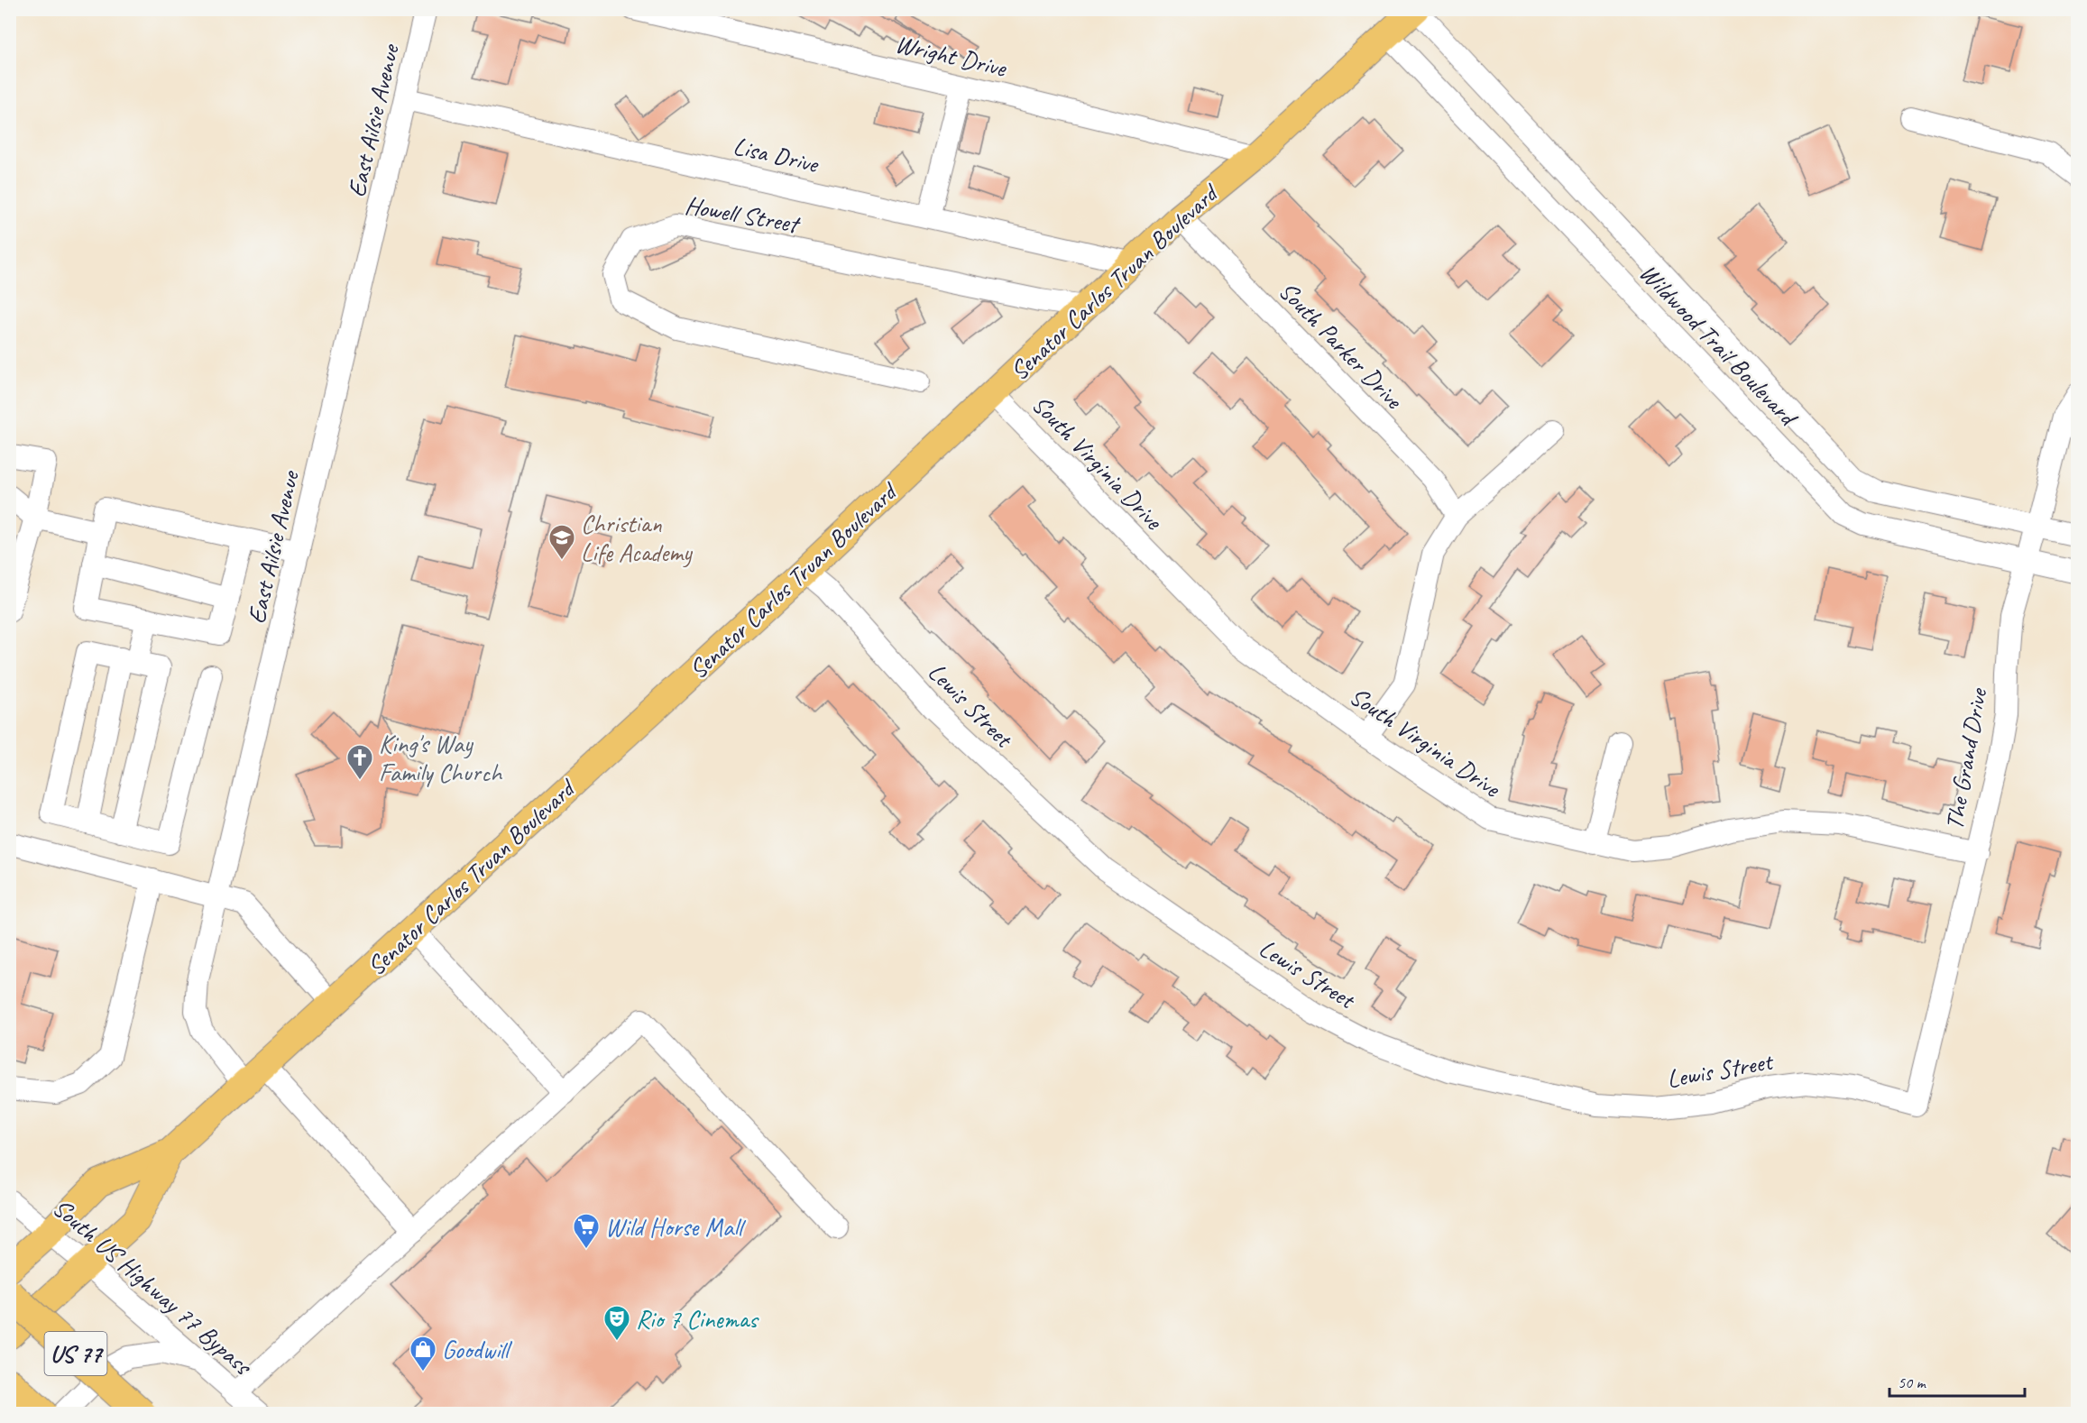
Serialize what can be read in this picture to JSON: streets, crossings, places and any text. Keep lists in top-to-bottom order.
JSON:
{
  "streets": {
    "highway": ["US 77"],
    "main road": ["Senator Carlos Truan Boulevard"],
    "street": [
      "Wright Drive",
      "East Ailsie Avenue",
      "Lisa Drive",
      "Howell Street",
      "Wildwood Trail Boulevard",
      "South Parker Drive",
      "South Virginia Drive",
      "Lewis Street",
      "The Grand Drive",
      "South US Highway 77 Bypass"
    ]
  },
  "crossings": [
    ["Wright Drive", "Senator Carlos Truan Boulevard"],
    ["East Ailsie Avenue", "Lisa Drive"],
    ["East Ailsie Avenue", "Senator Carlos Truan Boulevard"],
    ["Lisa Drive", "Senator Carlos Truan Boulevard"],
    ["Howell Street", "Senator Carlos Truan Boulevard"],
    ["Senator Carlos Truan Boulevard", "Wildwood Trail Boulevard"],
    ["Senator Carlos Truan Boulevard", "South Parker Drive"],
    ["Senator Carlos Truan Boulevard", "South Virginia Drive"],
    ["Senator Carlos Truan Boulevard", "Lewis Street"],
    ["Senator Carlos Truan Boulevard", "South US Highway 77 Bypass"],
    ["Wildwood Trail Boulevard", "The Grand Drive"],
    ["South Virginia Drive", "The Grand Drive"],
    ["Lewis Street", "The Grand Drive"]
  ],
  "places": {
    "school or university": ["Christian Life Academy"],
    "church": ["King's Way Family Church"],
    "supermarket": ["Wild Horse Mall"],
    "theatre": ["Rio 7 Cinemas"],
    "shop": ["Goodwill"]
  },
  "scale_bar": "50 m"
}
